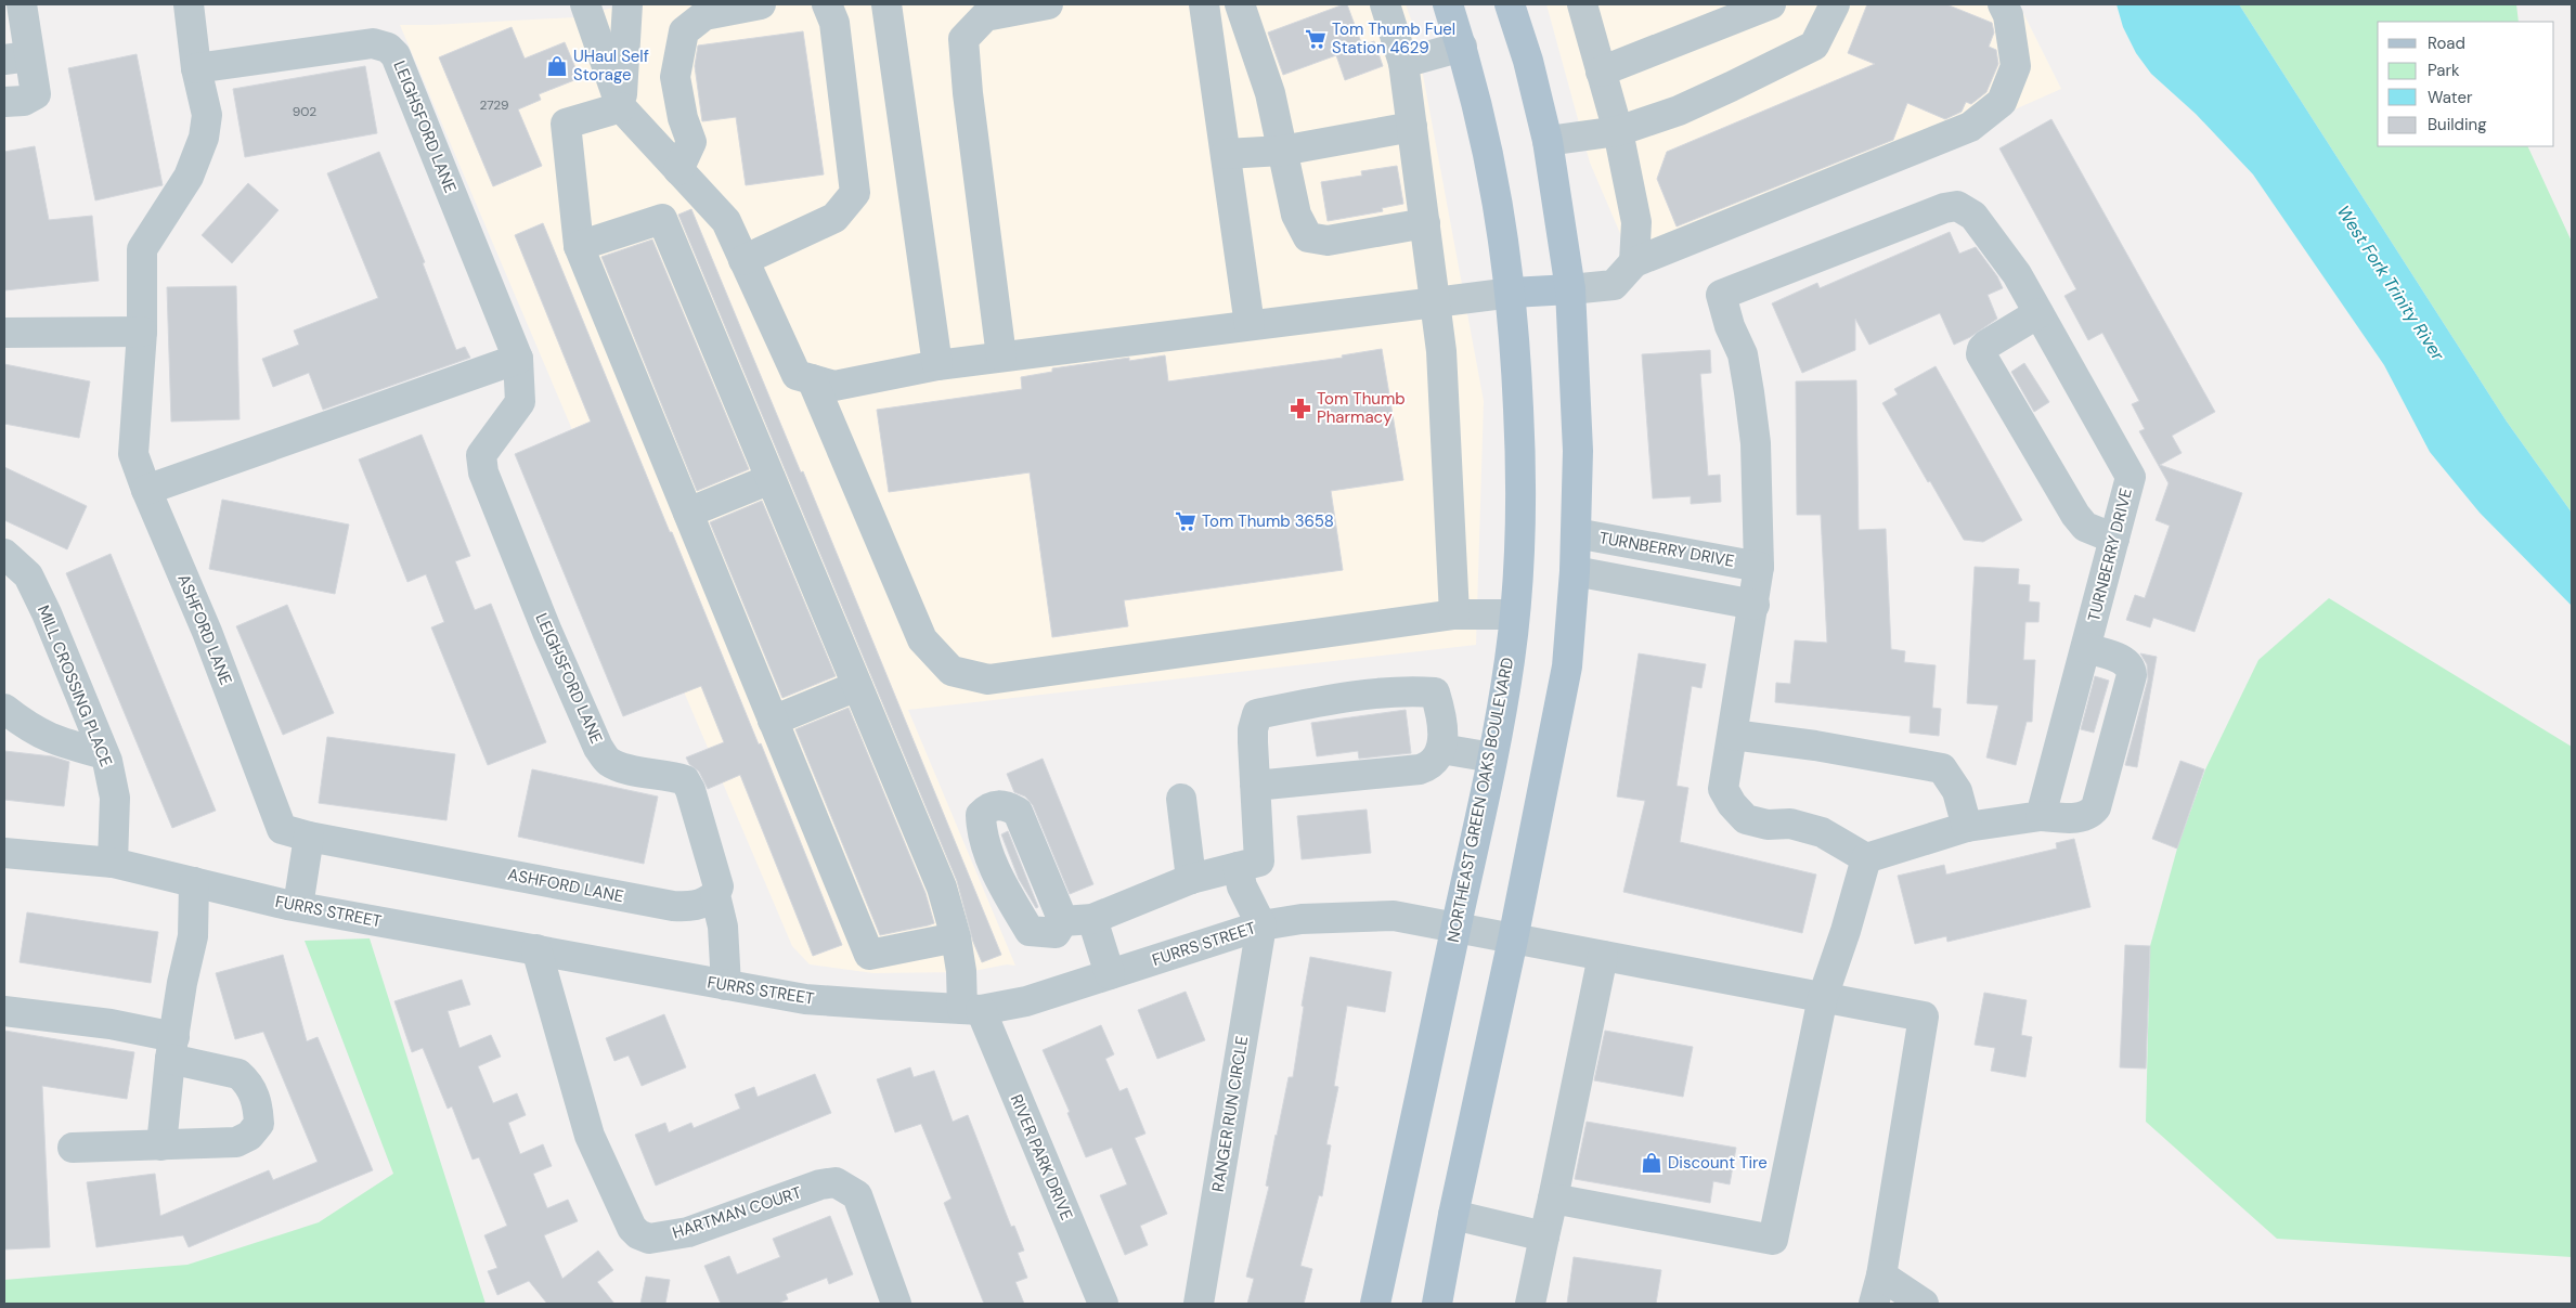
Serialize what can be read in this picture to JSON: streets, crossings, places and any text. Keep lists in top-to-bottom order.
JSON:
{
  "streets": {
    "main road": ["NORTHEAST GREEN OAKS BOULEVARD"],
    "street": [
      "LEIGHSFORD LANE",
      "TURNBERRY DRIVE",
      "ASHFORD LANE",
      "MILL CROSSING PLACE",
      "FURRS STREET",
      "RANGER RUN CIRCLE",
      "RIVER PARK DRIVE",
      "HARTMAN COURT"
    ]
  },
  "crossings": [
    ["LEIGHSFORD LANE", "ASHFORD LANE"],
    ["LEIGHSFORD LANE", "FURRS STREET"],
    ["MILL CROSSING PLACE", "FURRS STREET"],
    ["NORTHEAST GREEN OAKS BOULEVARD", "FURRS STREET"],
    ["FURRS STREET", "RANGER RUN CIRCLE"],
    ["FURRS STREET", "RIVER PARK DRIVE"],
    ["FURRS STREET", "HARTMAN COURT"]
  ],
  "water": ["West Fork Trinity River"],
  "places": {
    "supermarket": ["Tom Thumb Fuel Station 4629", "Tom Thumb 3658"],
    "shop": ["UHaul Self Storage", "Discount Tire"],
    "pharmacy": ["Tom Thumb Pharmacy"]
  },
  "house_numbers": ["2729", "902"],
  "legend": [
    "Road",
    "Park",
    "Water",
    "Building"
  ]
}
